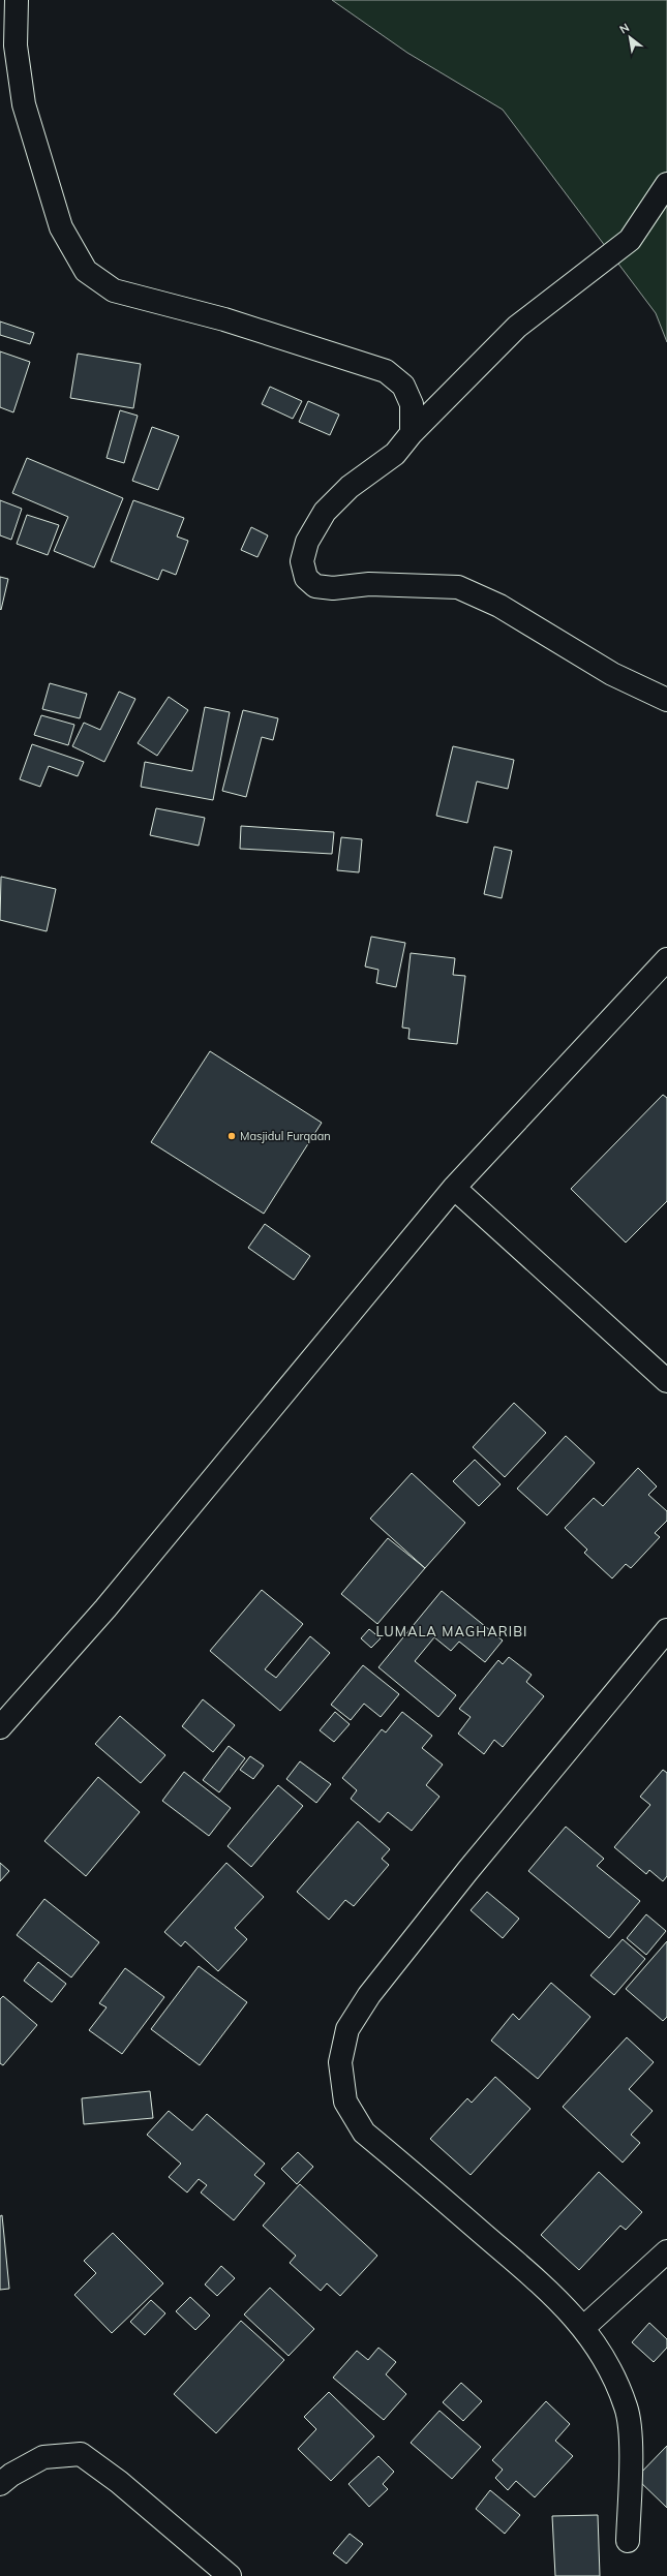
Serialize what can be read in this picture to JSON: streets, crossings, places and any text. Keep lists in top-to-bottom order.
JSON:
{
  "districts": ["LUMALA MAGHARIBI"],
  "places": ["Masjidul Furqaan"],
  "north": "top left"
}
